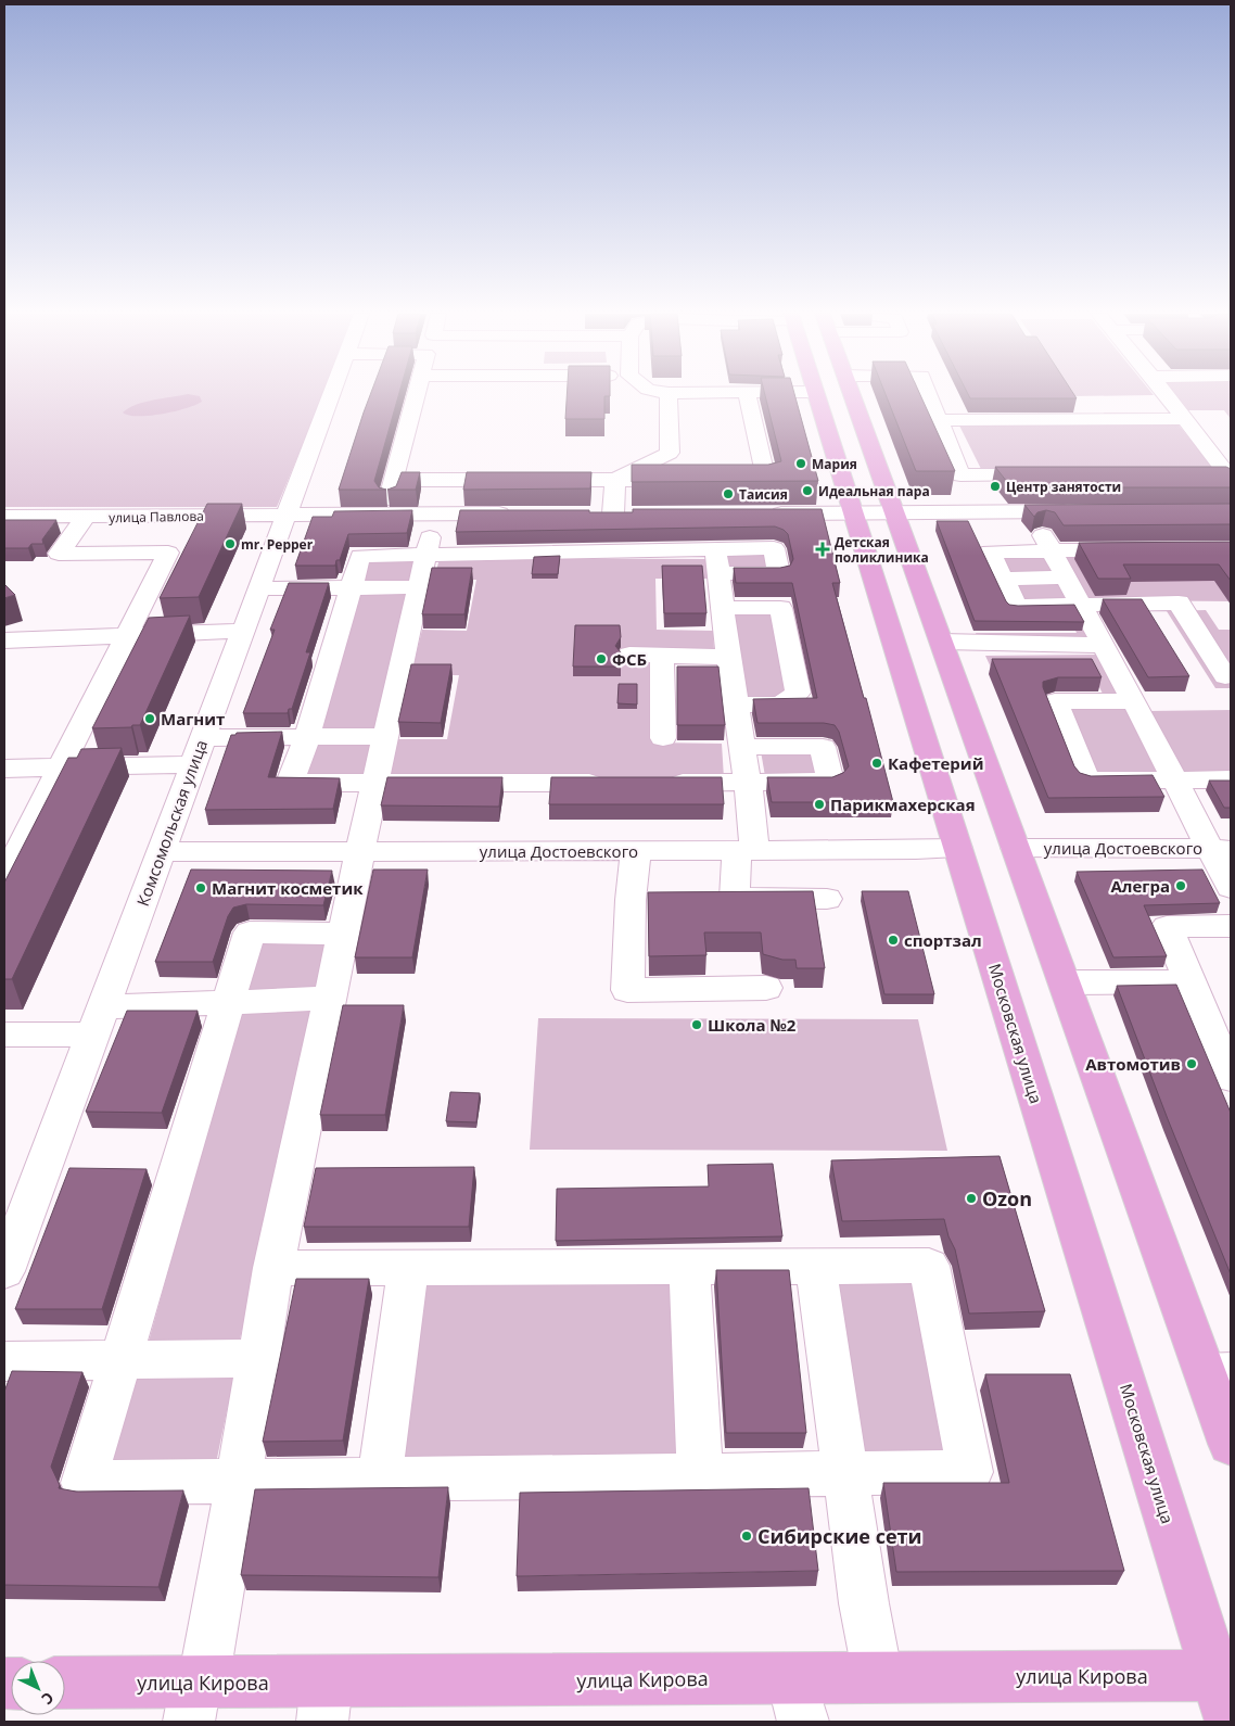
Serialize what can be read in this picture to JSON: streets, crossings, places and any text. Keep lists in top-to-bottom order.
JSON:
{
  "streets": {
    "main road": ["Московская улица", "улица Кирова"],
    "street": ["улица Павлова", "Комсомольская улица", "улица Достоевского"]
  },
  "crossings": [
    ["улица Павлова", "Комсомольская улица"],
    ["Комсомольская улица", "улица Достоевского"],
    ["улица Достоевского", "Московская улица"],
    ["Московская улица", "улица Кирова"]
  ],
  "places": {
    "other": [
      "Мария",
      "Центр занятости",
      "Идеальная пара",
      "Таисия",
      "mr. Pepper",
      "ФСБ",
      "Магнит",
      "Кафетерий",
      "Парикмахерская",
      "Алегра",
      "Магнит косметик",
      "спортзал",
      "Школа №2",
      "Автомотив",
      "Ozon",
      "Сибирские сети"
    ],
    "health": ["Детская поликлиника"]
  },
  "north": "bottom right"
}
